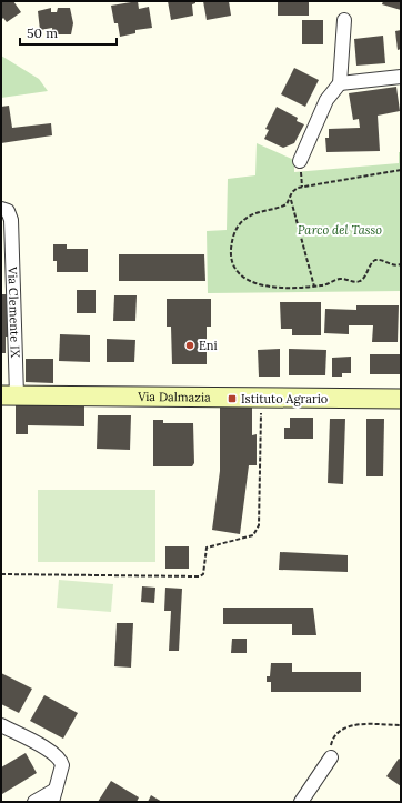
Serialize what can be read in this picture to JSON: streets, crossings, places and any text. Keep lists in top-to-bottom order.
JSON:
{
  "streets": {
    "street": ["Via Clemente IX", "Via Dalmazia"]
  },
  "crossings": [
    ["Via Clemente IX", "Via Dalmazia"]
  ],
  "parks": ["Parco del Tasso"],
  "places": {
    "other": ["Eni"],
    "transit": ["Istituto Agrario"]
  },
  "scale_bar": "50 m"
}
